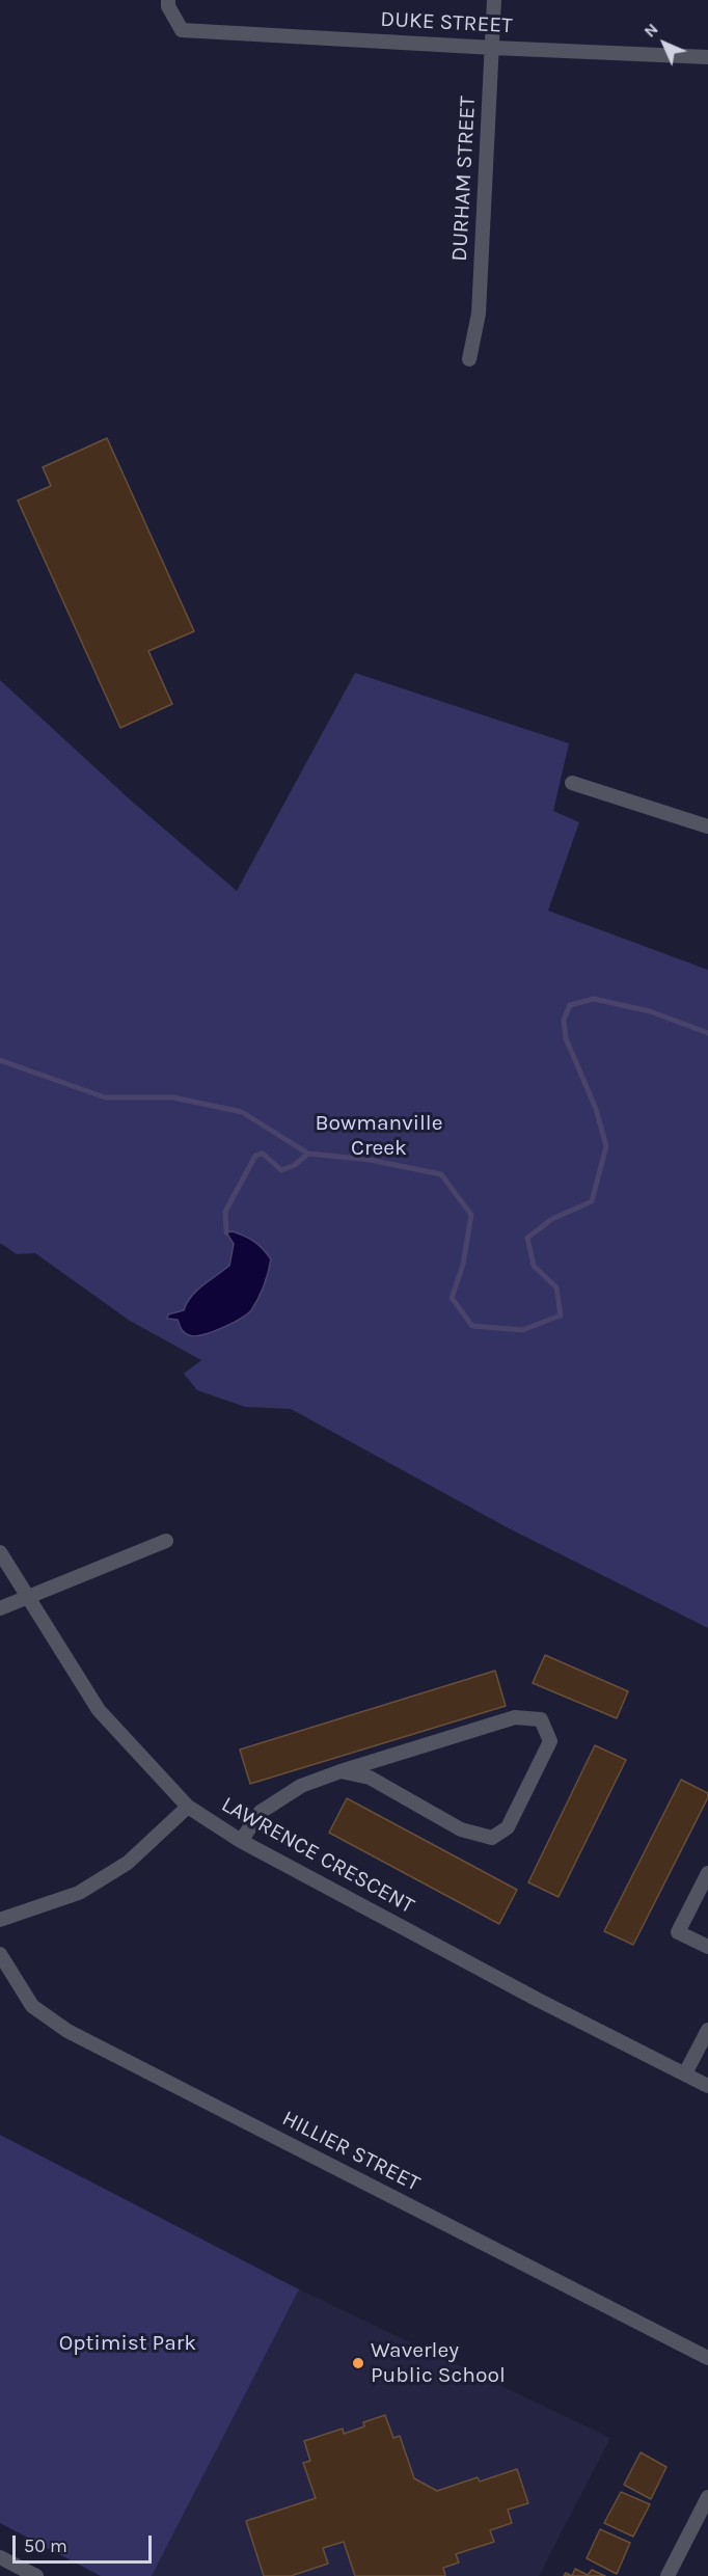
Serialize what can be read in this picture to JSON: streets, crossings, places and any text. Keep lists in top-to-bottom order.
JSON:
{
  "streets": {
    "street": [
      "DUKE STREET",
      "DURHAM STREET",
      "LAWRENCE CRESCENT",
      "HILLIER STREET"
    ]
  },
  "crossings": [
    ["DUKE STREET", "DURHAM STREET"]
  ],
  "parks": ["Bowmanville Creek", "Optimist Park"],
  "places": ["Waverley Public School"],
  "scale_bar": "50 m",
  "north": "top left"
}
